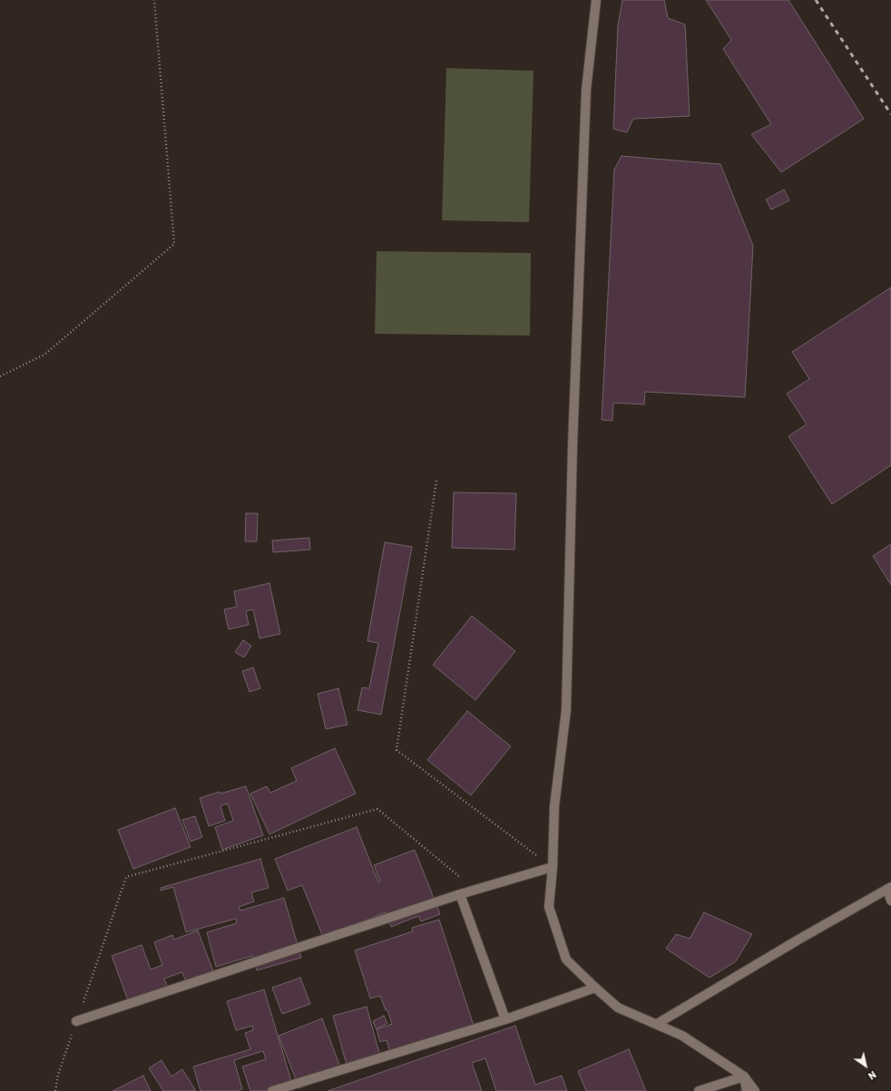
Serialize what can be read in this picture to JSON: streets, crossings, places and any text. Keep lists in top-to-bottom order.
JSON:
{
  "north": "bottom right"
}
